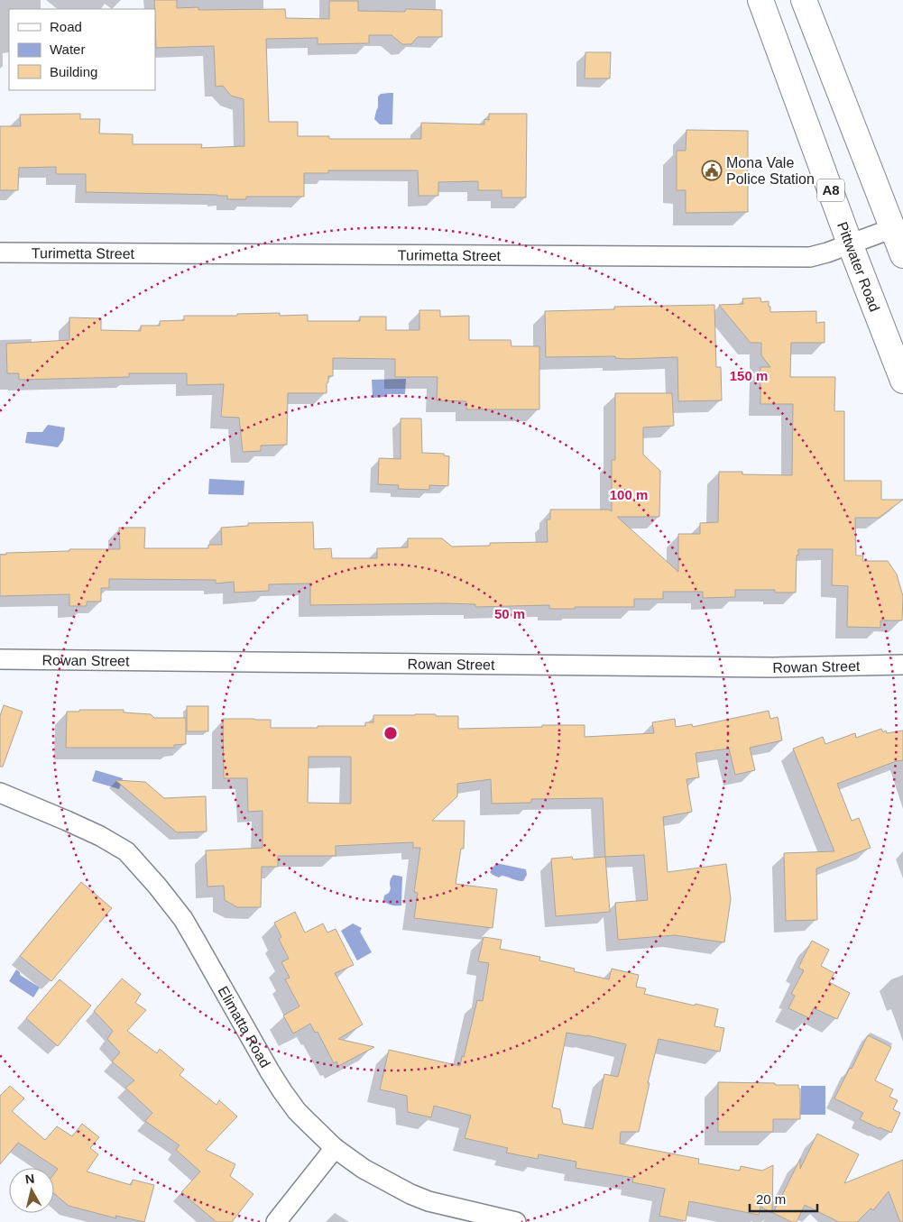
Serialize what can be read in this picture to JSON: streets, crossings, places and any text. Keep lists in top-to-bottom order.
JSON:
{
  "streets": {
    "highway": ["A8", "Pittwater Road"],
    "street": ["Turimetta Street", "Rowan Street", "Elimatta Road"]
  },
  "crossings": [
    ["Turimetta Street", "Pittwater Road"]
  ],
  "places": {
    "public building": ["Mona Vale Police Station"]
  },
  "legend": ["Road", "Water", "Building"],
  "scale_bar": "20 m",
  "north": "top",
  "rings": ["150 m", "100 m", "50 m"]
}
